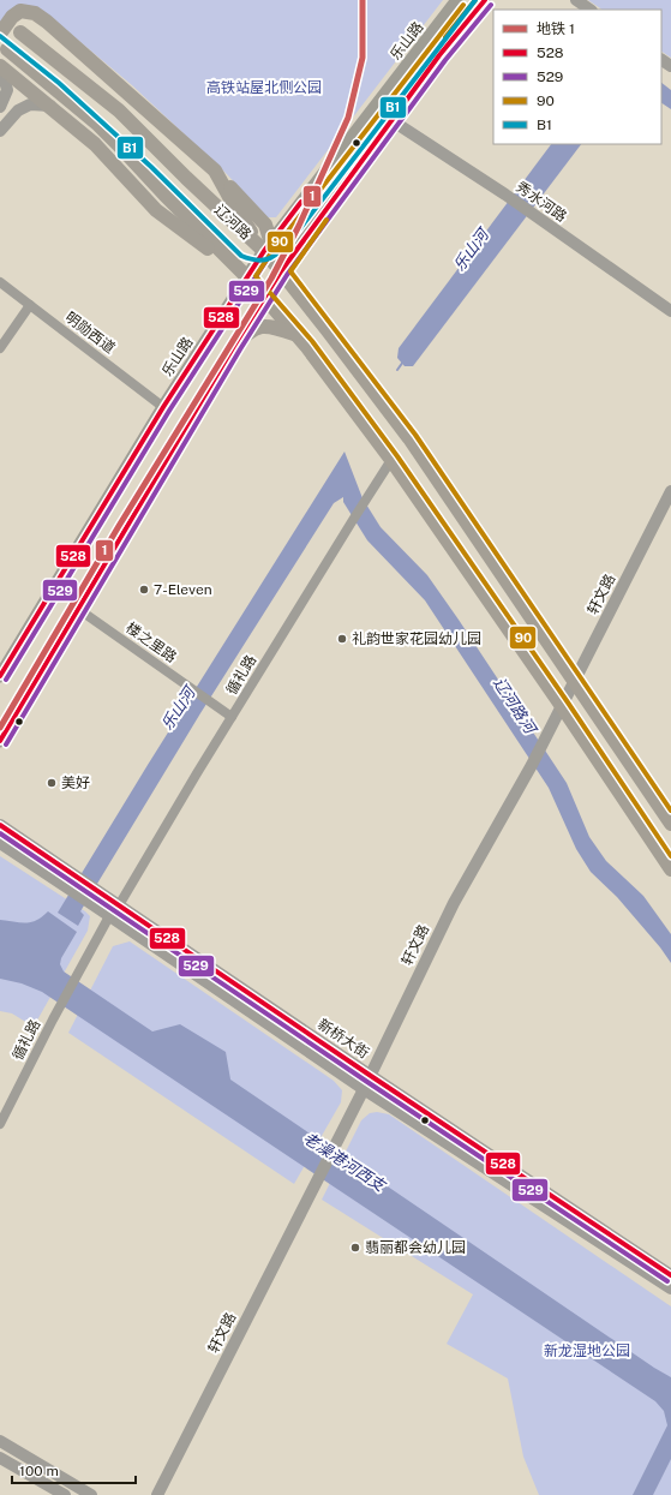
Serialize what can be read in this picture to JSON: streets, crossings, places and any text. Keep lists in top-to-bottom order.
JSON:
{
  "streets": {
    "main road": ["乐山路", "辽河路"],
    "street": [
      "秀水河路",
      "明勋西道",
      "轩文路",
      "楼之里路",
      "循礼路",
      "新桥大街"
    ]
  },
  "crossings": [
    ["乐山路", "辽河路"],
    ["乐山路", "明勋西道"],
    ["辽河路", "轩文路"],
    ["辽河路", "循礼路"],
    ["轩文路", "新桥大街"],
    ["楼之里路", "循礼路"],
    ["循礼路", "新桥大街"]
  ],
  "water": ["乐山河", "辽河路河", "老澡港河西支"],
  "parks": ["高铁站屋北侧公园", "新龙湿地公园"],
  "places": [
    "7-Eleven",
    "礼韵世家花园幼儿园",
    "美好",
    "翡丽都会幼儿园"
  ],
  "lines": [
    "metro line 1",
    "transit line 528",
    "transit line 90",
    "transit line B1",
    "transit line 529"
  ],
  "legend": [
    "地铁 1",
    "528",
    "529",
    "90",
    "B1"
  ],
  "scale_bar": "100 m"
}
